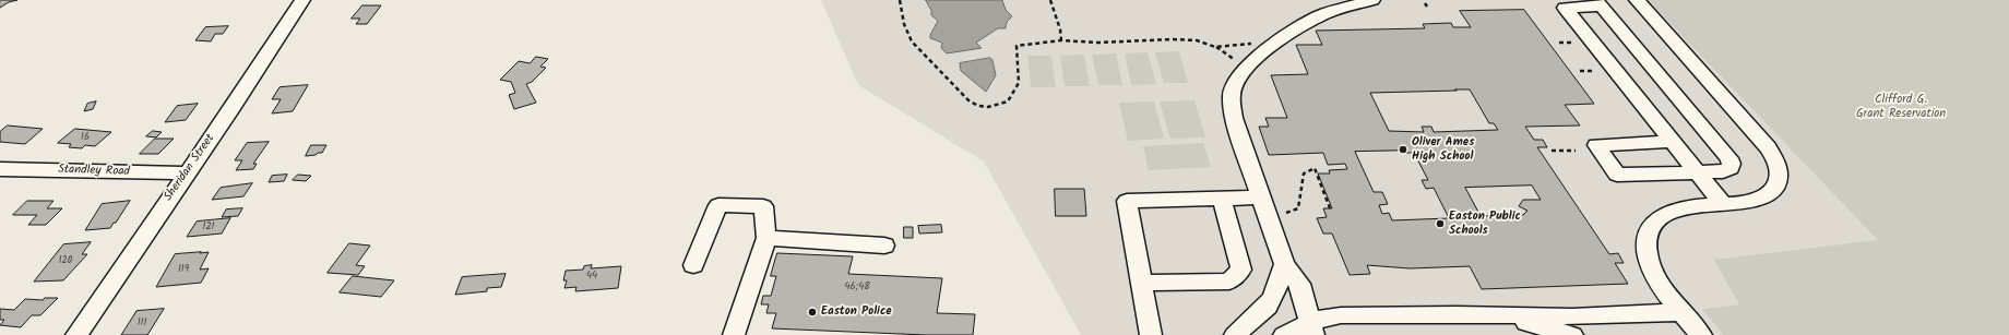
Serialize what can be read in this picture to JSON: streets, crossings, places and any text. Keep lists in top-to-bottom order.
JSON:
{
  "streets": {
    "street": ["Sheridan Street", "Standley Road"]
  },
  "crossings": [
    ["Sheridan Street", "Standley Road"]
  ],
  "parks": ["Clifford G. Grant Reservation"],
  "places": ["Oliver Ames High School", "Easton Public Schools", "Easton Police"],
  "house_numbers": [
    "16",
    "121",
    "120",
    "119",
    "44",
    "46;48",
    "111"
  ]
}
